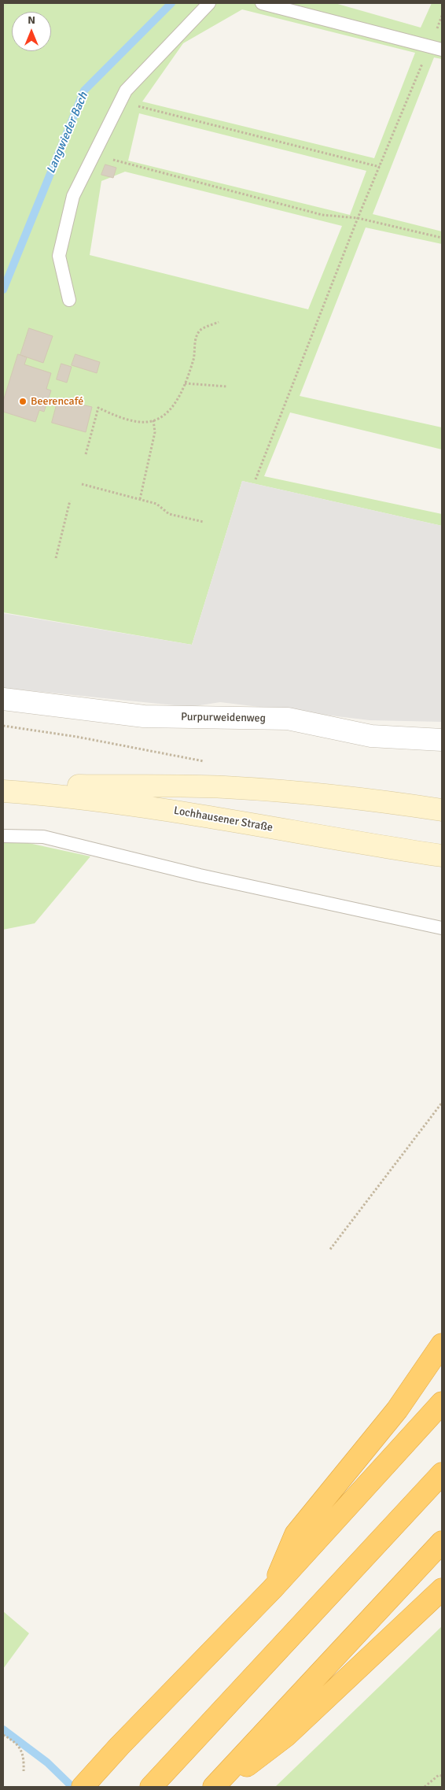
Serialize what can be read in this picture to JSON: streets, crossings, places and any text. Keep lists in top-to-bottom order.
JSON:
{
  "streets": {
    "main road": ["Lochhausener Straße"],
    "street": ["Purpurweidenweg"]
  },
  "water": ["Langwieder Bach"],
  "places": ["Beerencafé"],
  "north": "top"
}
